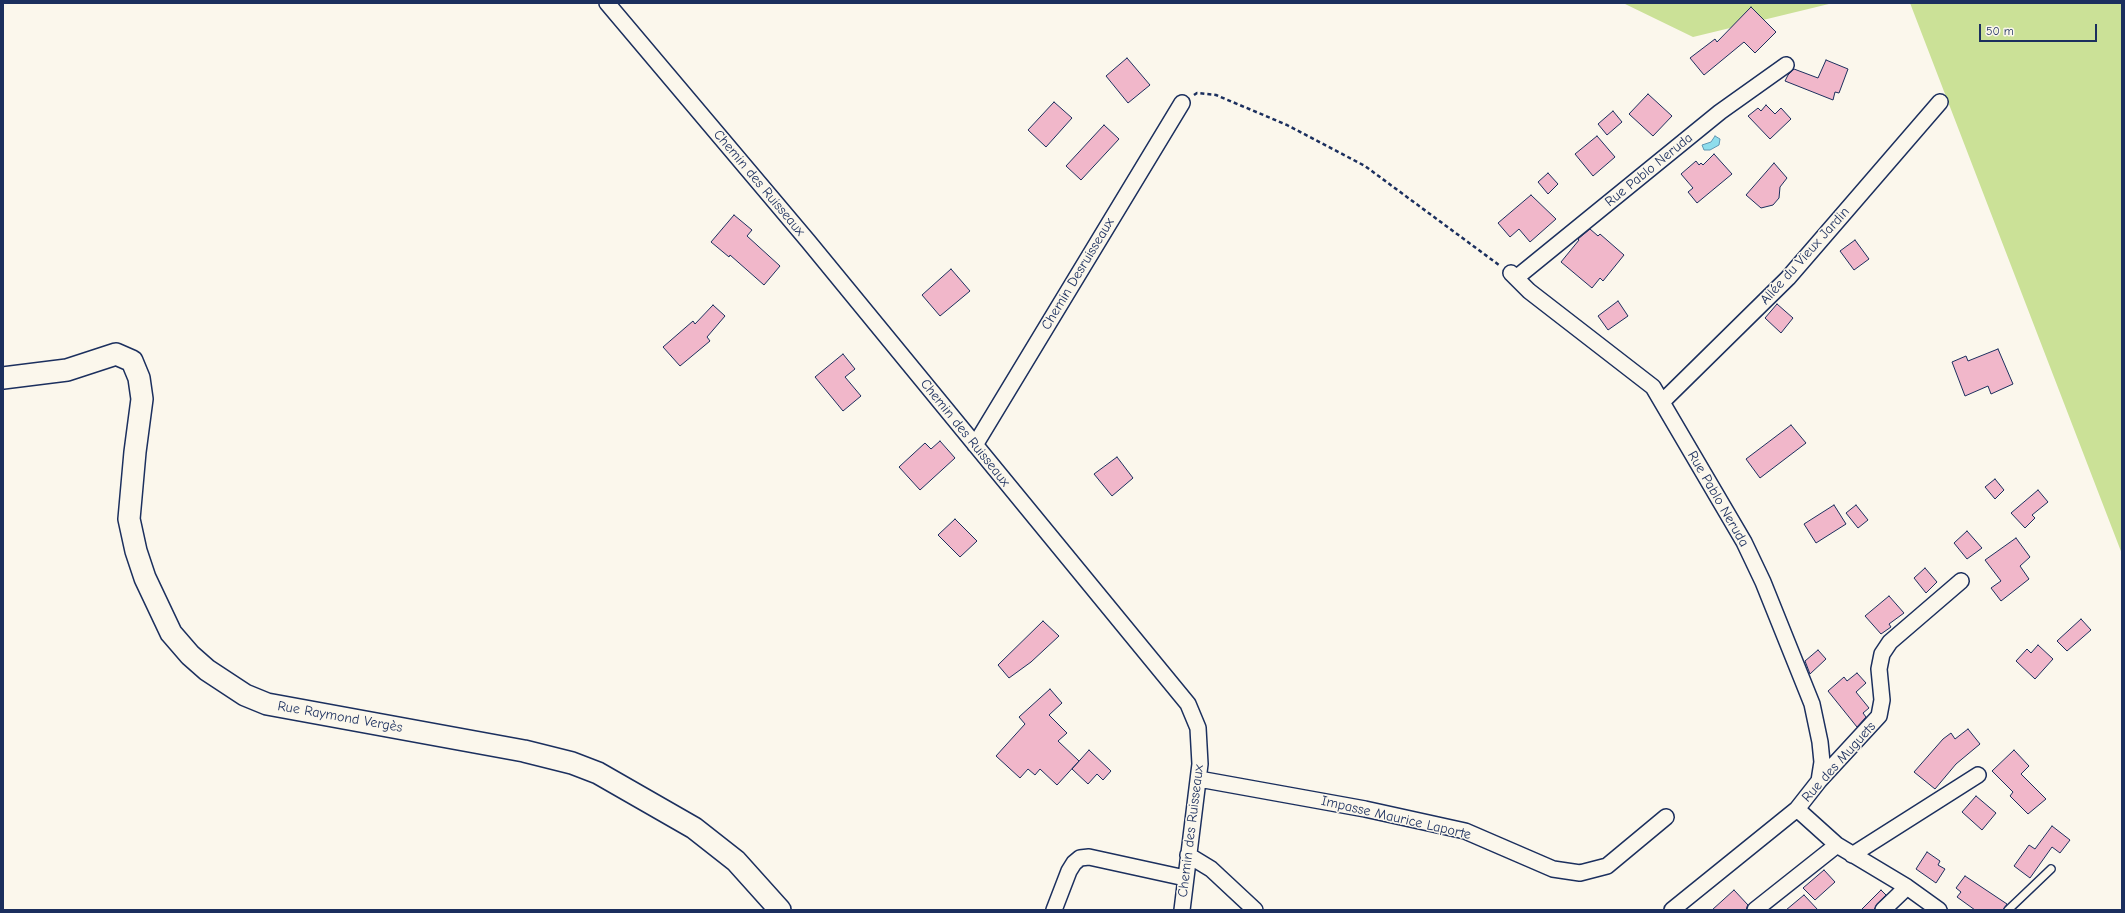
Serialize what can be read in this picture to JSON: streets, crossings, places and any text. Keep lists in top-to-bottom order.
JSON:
{
  "streets": {
    "main road": ["Rue Raymond Vergès"],
    "street": [
      "Rue Pablo Neruda",
      "Chemin des Ruisseaux",
      "Allée du Vieux Jardin",
      "Chemin Desruisseaux",
      "Rue des Muguets",
      "Impasse Maurice Laporte"
    ]
  },
  "crossings": [
    ["Rue Pablo Neruda", "Allée du Vieux Jardin"],
    ["Rue Pablo Neruda", "Rue des Muguets"],
    ["Chemin des Ruisseaux", "Chemin Desruisseaux"],
    ["Chemin des Ruisseaux", "Impasse Maurice Laporte"]
  ],
  "scale_bar": "50 m"
}
